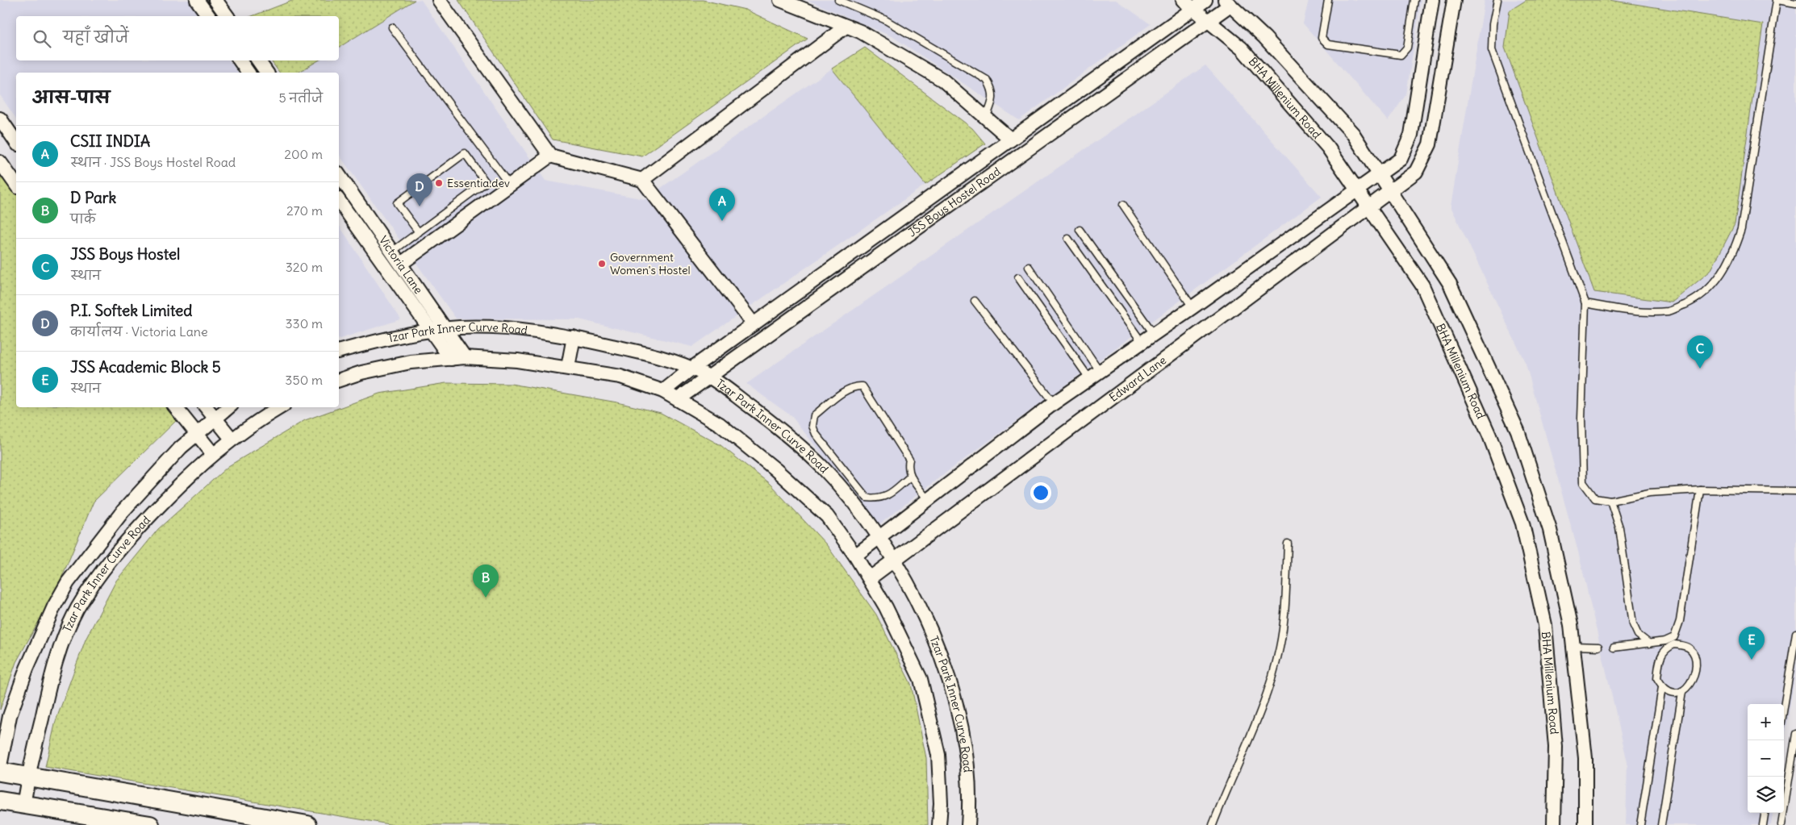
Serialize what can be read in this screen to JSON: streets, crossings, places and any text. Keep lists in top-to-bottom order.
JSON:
{
  "streets": {
    "street": [
      "BHA Millenium Road",
      "JSS Boys Hostel Road",
      "Victoria Lane",
      "Tzar Park Inner Curve Road",
      "Edward Lane"
    ]
  },
  "crossings": [
    ["BHA Millenium Road", "JSS Boys Hostel Road"],
    ["BHA Millenium Road", "Edward Lane"],
    ["JSS Boys Hostel Road", "Tzar Park Inner Curve Road"],
    ["Victoria Lane", "Tzar Park Inner Curve Road"],
    ["Tzar Park Inner Curve Road", "Edward Lane"]
  ],
  "places": ["Essentia.dev", "Government Women's Hostel"],
  "page": {
    "search": "यहाँ खोजें",
    "heading": ["आस-पास", "5 नतीजे"],
    "list": [
      {
        "mark": "A",
        "name": "CSII INDIA",
        "note": "स्थान · JSS Boys Hostel Road",
        "value": "200 m"
      },
      {
        "mark": "B",
        "name": "D Park",
        "note": "पार्क",
        "value": "270 m"
      },
      {
        "mark": "C",
        "name": "JSS Boys Hostel",
        "note": "स्थान",
        "value": "320 m"
      },
      {
        "mark": "D",
        "name": "P.I. Softek Limited",
        "note": "कार्यालय · Victoria Lane",
        "value": "330 m"
      },
      {
        "mark": "E",
        "name": "JSS Academic Block 5",
        "note": "स्थान",
        "value": "350 m"
      }
    ],
    "pins": [
      "D",
      "A",
      "C",
      "B",
      "E"
    ],
    "map_buttons": ["+", "−"]
  }
}
